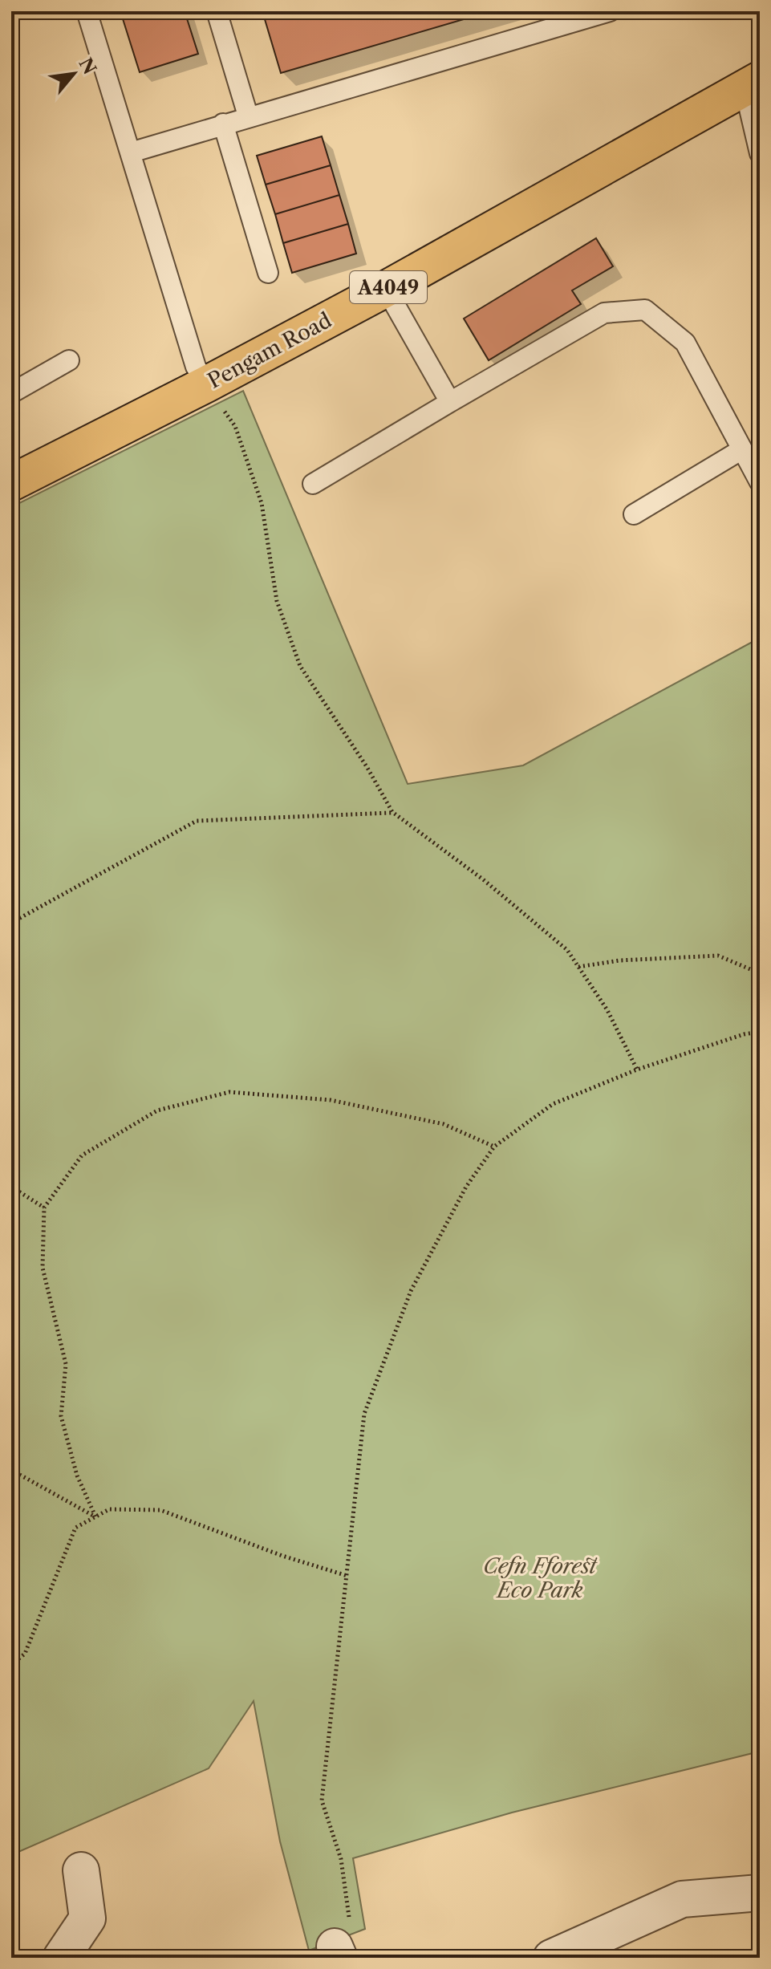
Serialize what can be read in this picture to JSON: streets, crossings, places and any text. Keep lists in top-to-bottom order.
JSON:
{
  "streets": {
    "main road": ["A4049", "Pengam Road"]
  },
  "parks": ["Cefn Fforest Eco Park"],
  "north": "top right"
}
